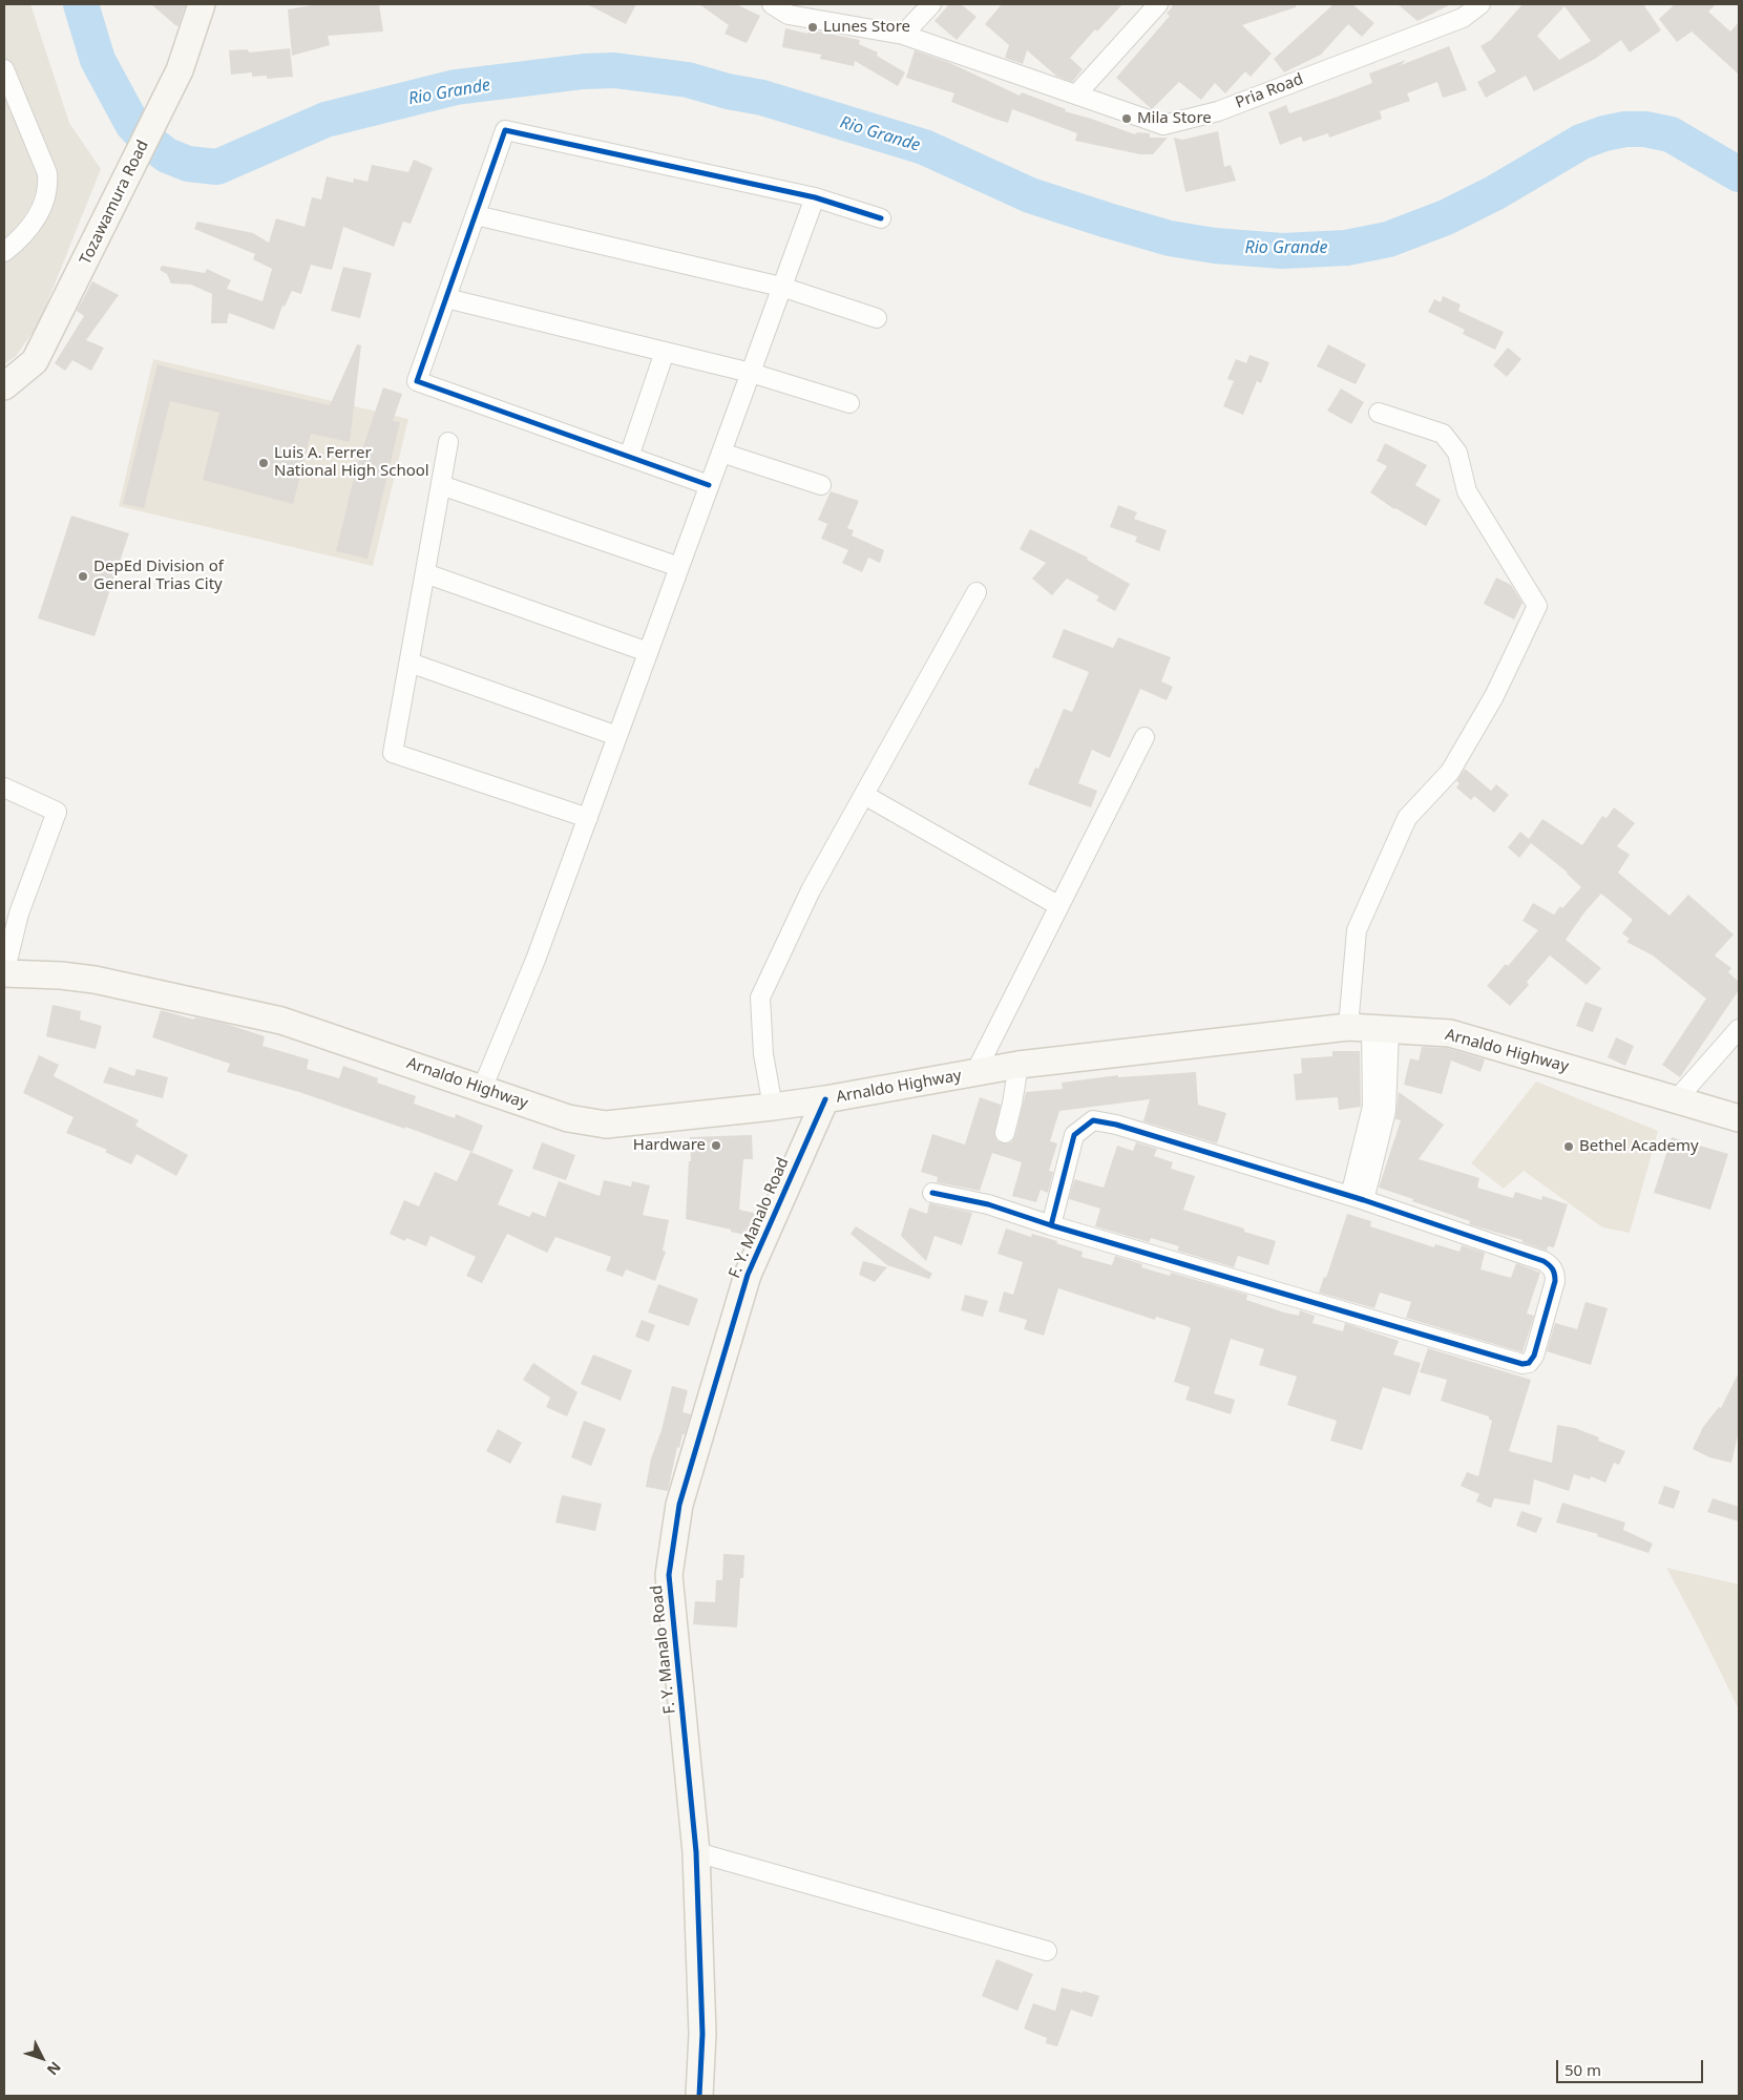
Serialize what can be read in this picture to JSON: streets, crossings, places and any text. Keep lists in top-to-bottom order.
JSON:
{
  "streets": {
    "main road": ["Tozawamura Road", "Arnaldo Highway", "F. Y. Manalo Road"],
    "street": ["Pria Road"]
  },
  "crossings": [
    ["Arnaldo Highway", "F. Y. Manalo Road"]
  ],
  "water": ["Rio Grande"],
  "places": [
    "Lunes Store",
    "Mila Store",
    "Luis A. Ferrer National High School",
    "DepEd Division of General Trias City",
    "Hardware",
    "Bethel Academy"
  ],
  "scale_bar": "50 m",
  "north": "bottom right"
}
